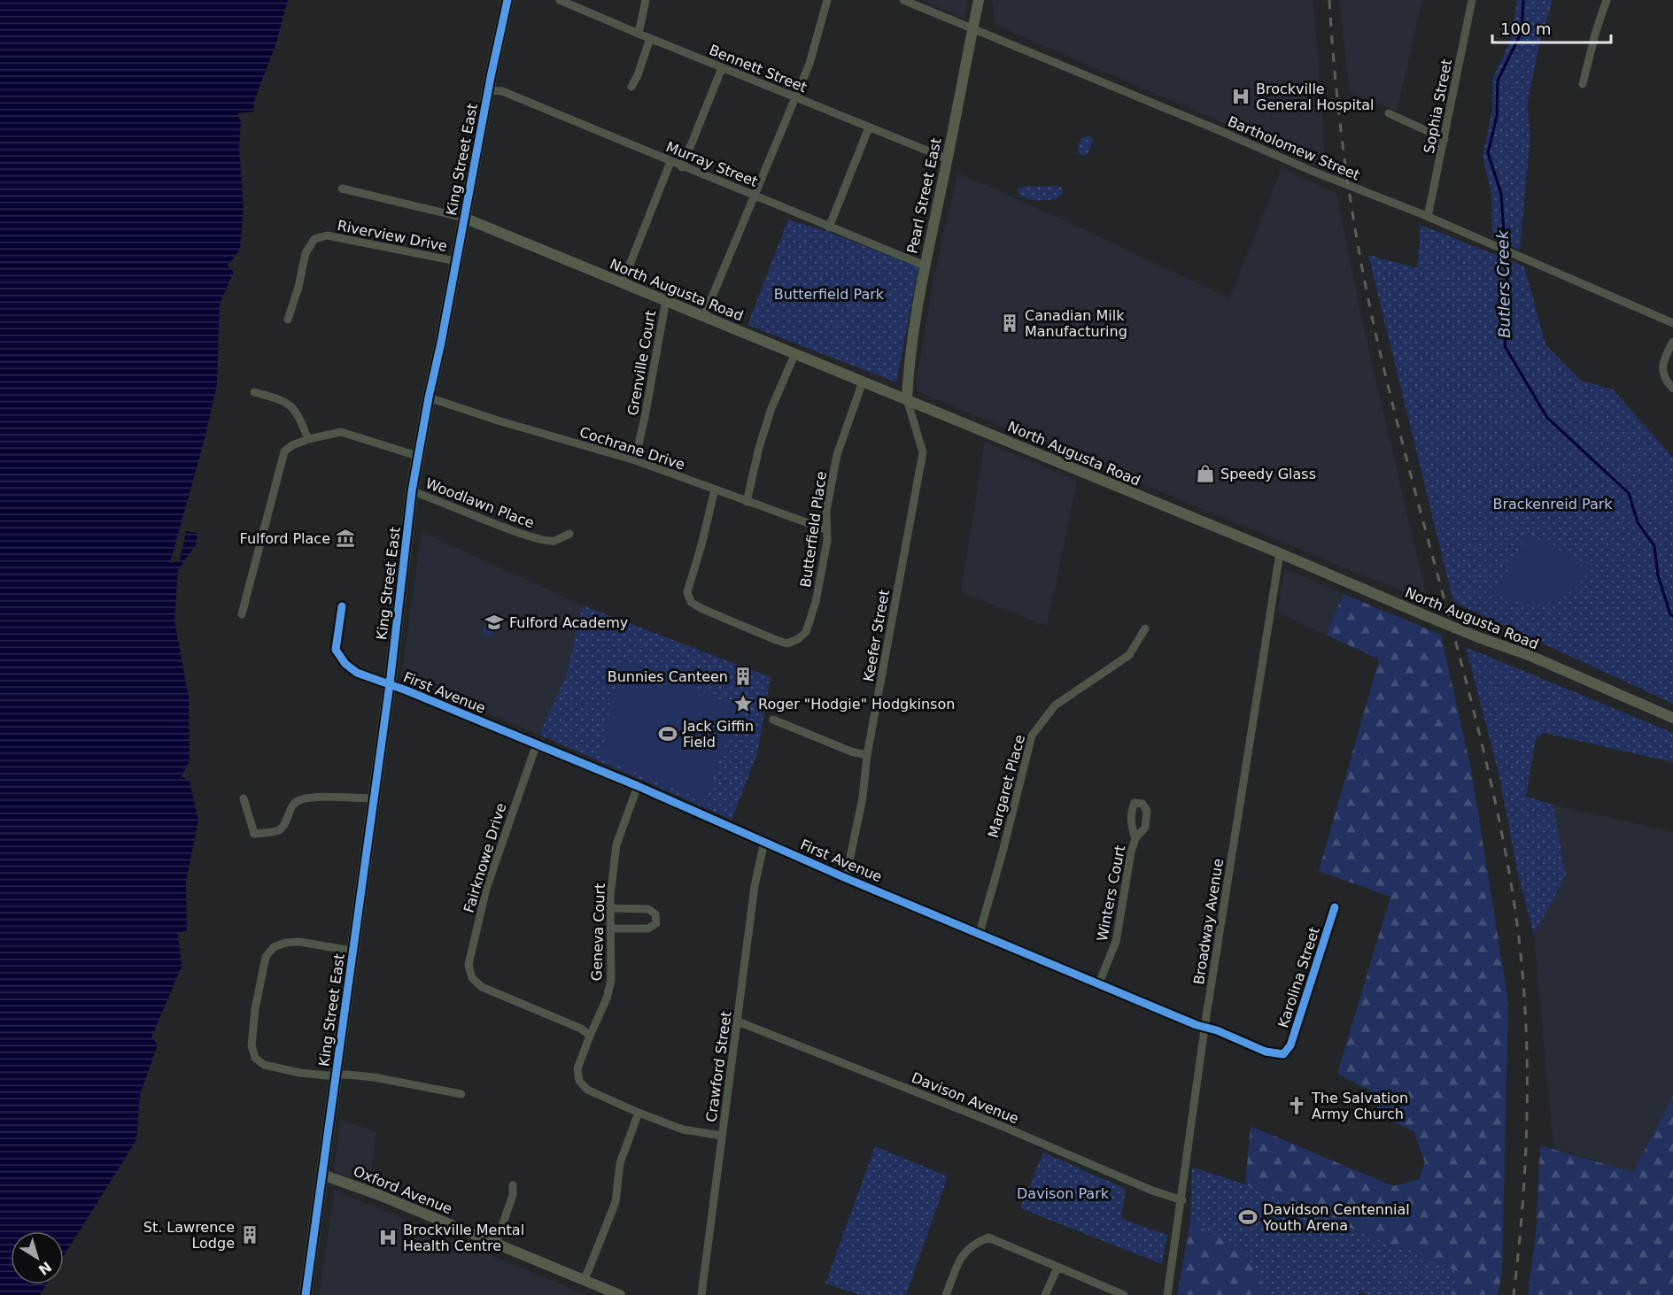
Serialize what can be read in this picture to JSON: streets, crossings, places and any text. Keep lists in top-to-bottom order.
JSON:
{
  "streets": {
    "main road": [
      "King Street East",
      "Pearl Street East",
      "North Augusta Road",
      "Oxford Avenue"
    ],
    "street": [
      "Bennett Street",
      "Sophia Street",
      "Bartholomew Street",
      "Murray Street",
      "Riverview Drive",
      "Grenville Court",
      "Cochrane Drive",
      "Woodlawn Place",
      "Butterfield Place",
      "Keefer Street",
      "First Avenue",
      "Margaret Place",
      "Fairknowe Drive",
      "Winters Court",
      "Broadway Avenue",
      "Geneva Court",
      "Karolina Street",
      "Crawford Street",
      "Davison Avenue"
    ]
  },
  "crossings": [
    ["Bennett Street", "Pearl Street East"],
    ["Sophia Street", "Bartholomew Street"],
    ["Bartholomew Street", "Pearl Street East"],
    ["King Street East", "Murray Street"],
    ["King Street East", "Riverview Drive"],
    ["King Street East", "North Augusta Road"],
    ["King Street East", "Cochrane Drive"],
    ["King Street East", "Woodlawn Place"],
    ["King Street East", "First Avenue"],
    ["King Street East", "Oxford Avenue"],
    ["Murray Street", "Pearl Street East"],
    ["Pearl Street East", "North Augusta Road"],
    ["Pearl Street East", "Keefer Street"],
    ["North Augusta Road", "Grenville Court"],
    ["North Augusta Road", "Butterfield Place"],
    ["North Augusta Road", "Keefer Street"],
    ["North Augusta Road", "Broadway Avenue"],
    ["Grenville Court", "Cochrane Drive"],
    ["Cochrane Drive", "Butterfield Place"],
    ["Keefer Street", "First Avenue"],
    ["First Avenue", "Margaret Place"],
    ["First Avenue", "Fairknowe Drive"],
    ["First Avenue", "Winters Court"],
    ["First Avenue", "Broadway Avenue"],
    ["First Avenue", "Geneva Court"],
    ["First Avenue", "Karolina Street"],
    ["First Avenue", "Crawford Street"],
    ["Fairknowe Drive", "Geneva Court"],
    ["Broadway Avenue", "Davison Avenue"],
    ["Geneva Court", "Crawford Street"],
    ["Crawford Street", "Davison Avenue"]
  ],
  "water": ["Butlers Creek"],
  "parks": ["Butterfield Park", "Brackenreid Park", "Davison Park"],
  "places": {
    "hospital": ["Brockville General Hospital", "Brockville Mental Health Centre"],
    "building": ["Canadian Milk Manufacturing", "Bunnies Canteen", "St. Lawrence Lodge"],
    "shop": ["Speedy Glass"],
    "museum": ["Fulford Place"],
    "school or university": ["Fulford Academy"],
    "place": ["Roger \"Hodgie\" Hodgkinson"],
    "sports": ["Jack Giffin Field", "Davidson Centennial Youth Arena"],
    "church": ["The Salvation Army Church"]
  },
  "scale_bar": "100 m",
  "north": "bottom right"
}
